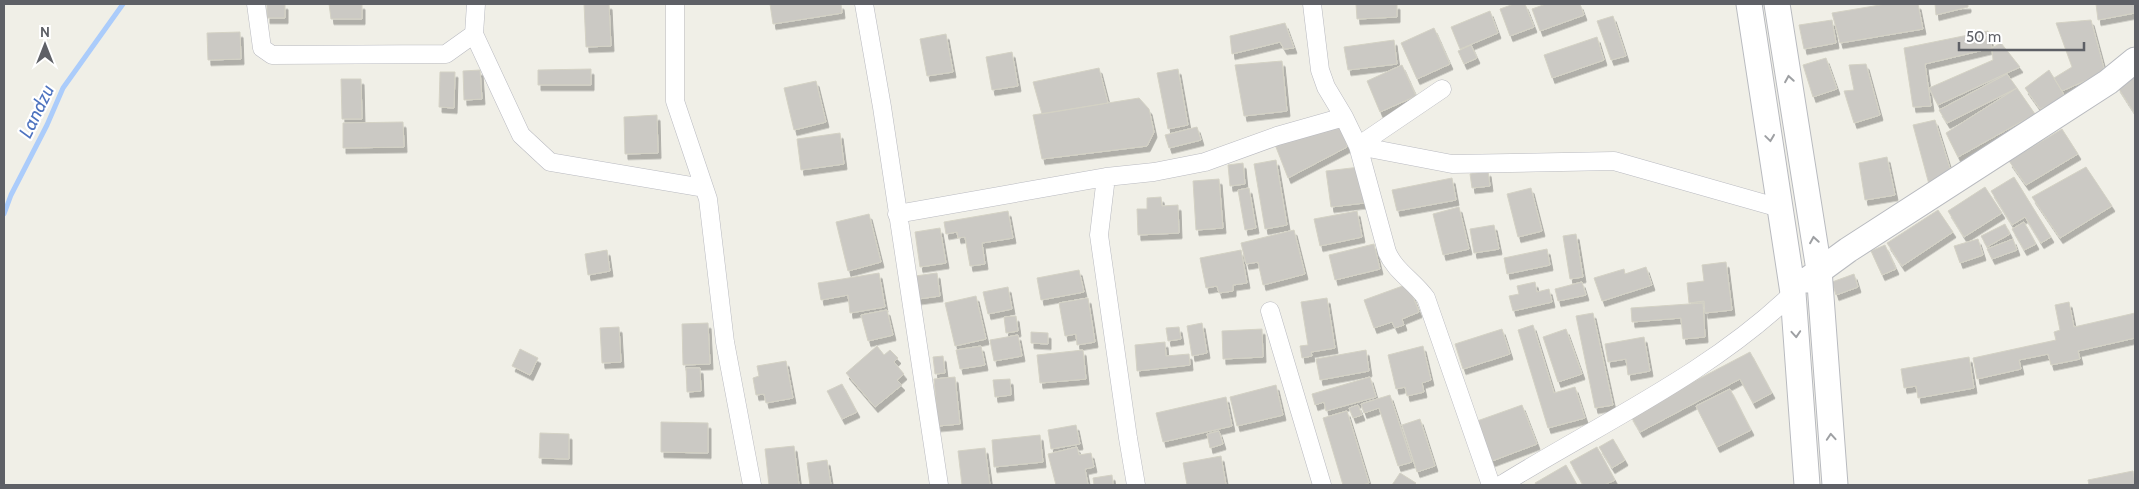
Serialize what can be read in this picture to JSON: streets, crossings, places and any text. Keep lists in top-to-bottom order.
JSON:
{
  "water": ["Landzu"],
  "scale_bar": "50 m",
  "north": "top"
}
